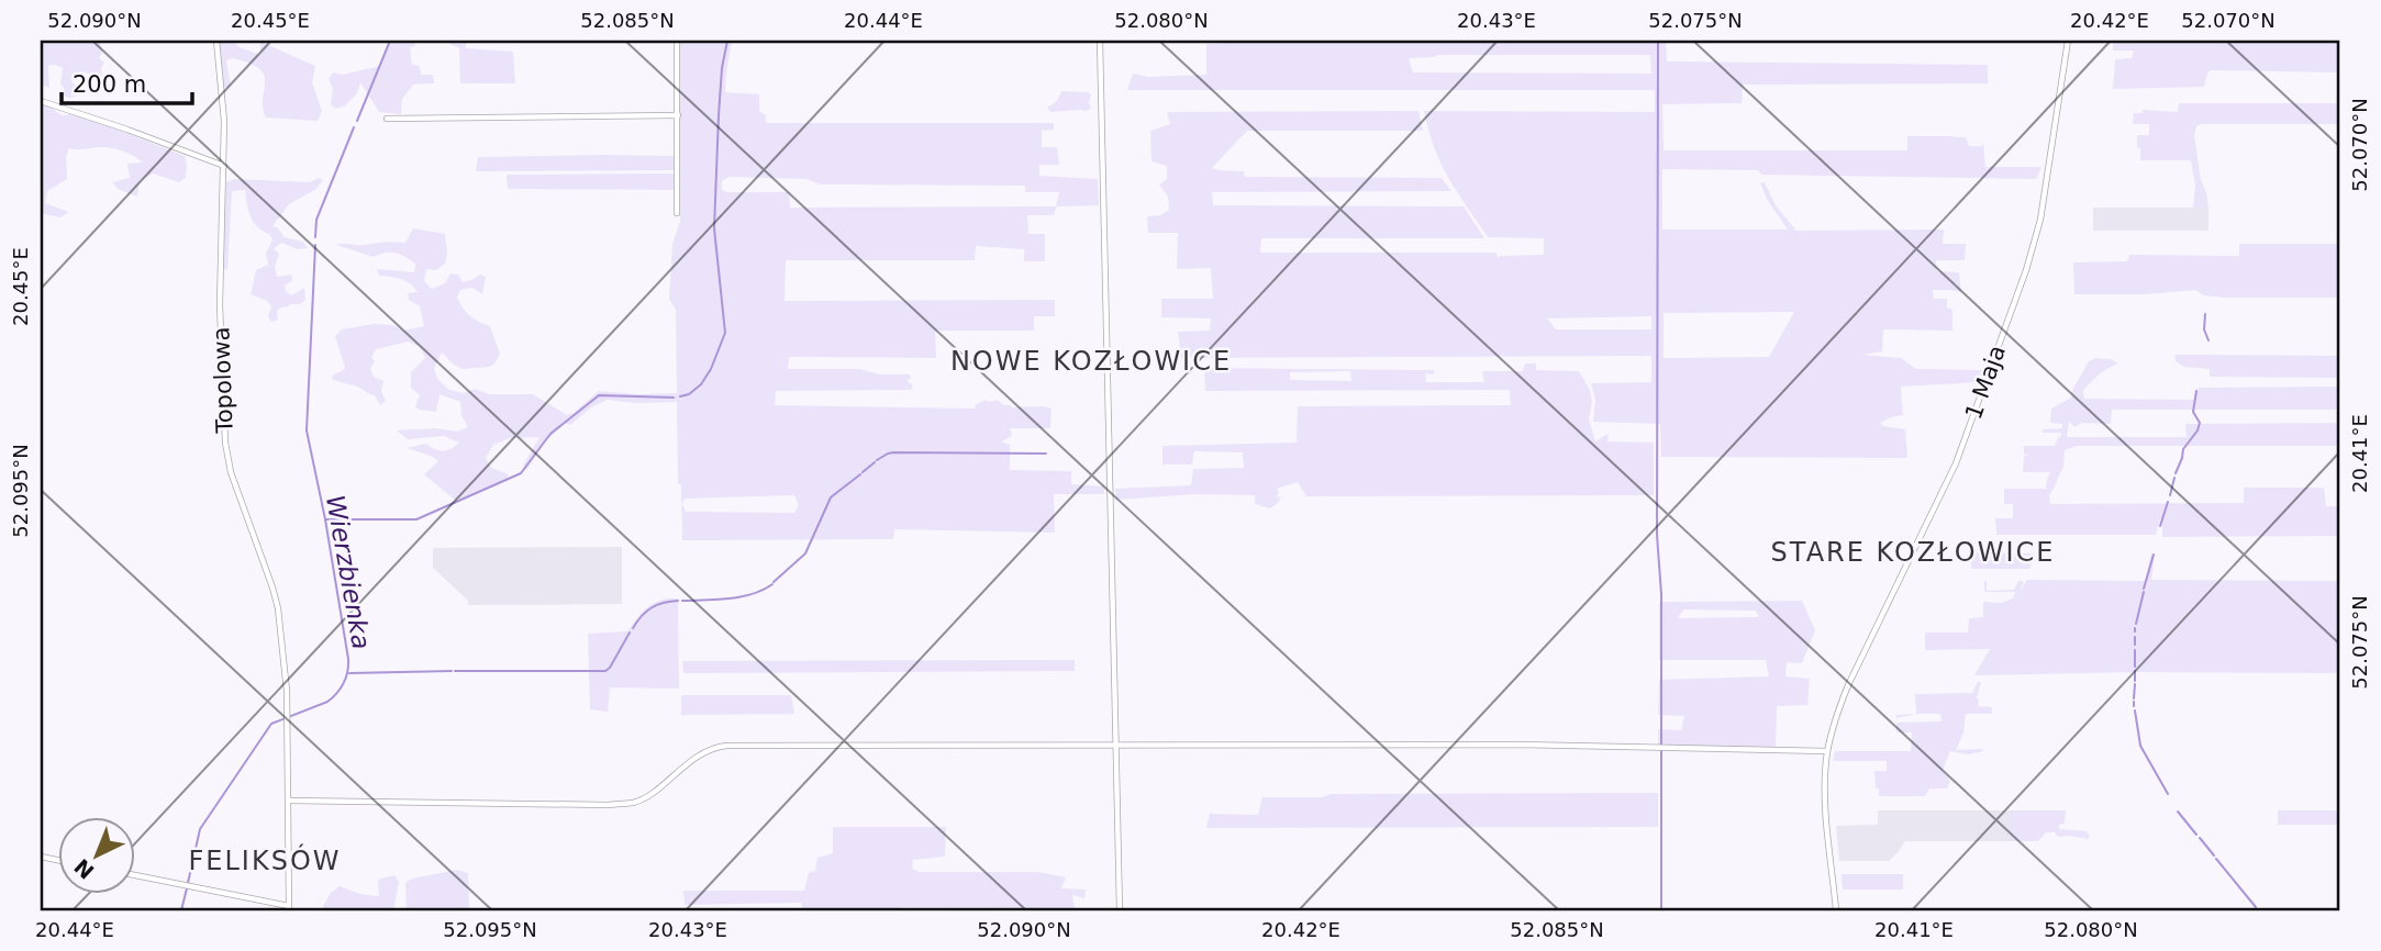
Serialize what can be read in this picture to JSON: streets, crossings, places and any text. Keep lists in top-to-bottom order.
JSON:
{
  "streets": {
    "street": ["Topolowa", "1 Maja"]
  },
  "districts": ["NOWE KOZŁOWICE", "STARE KOZŁOWICE", "FELIKSÓW"],
  "water": ["Wierzbienka"],
  "scale_bar": "200 m",
  "north": "bottom left",
  "coordinates": [
    "52.090°N",
    "20.45°E",
    "52.085°N",
    "20.44°E",
    "52.080°N",
    "20.43°E",
    "52.075°N",
    "20.42°E",
    "52.070°N",
    "20.41°E",
    "52.095°N"
  ]
}
